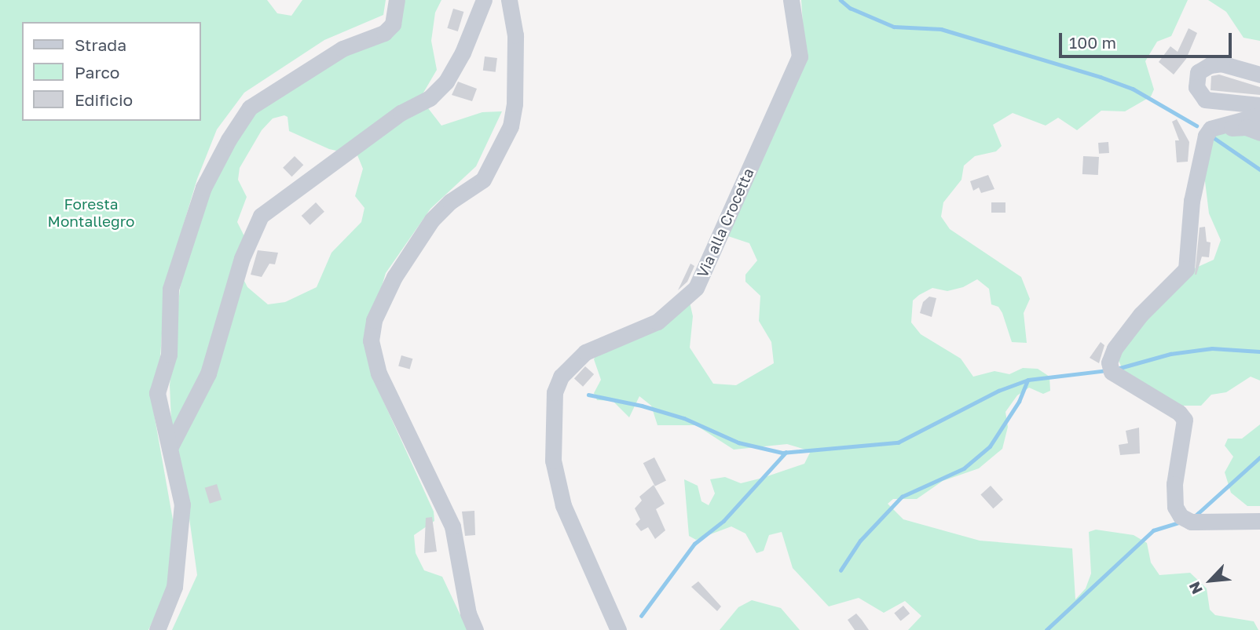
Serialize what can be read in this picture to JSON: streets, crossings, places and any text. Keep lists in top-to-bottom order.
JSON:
{
  "streets": {
    "street": ["Via alla Crocetta"]
  },
  "parks": ["Foresta Montallegro"],
  "legend": ["Strada", "Parco", "Edificio"],
  "scale_bar": "100 m",
  "north": "bottom left"
}
